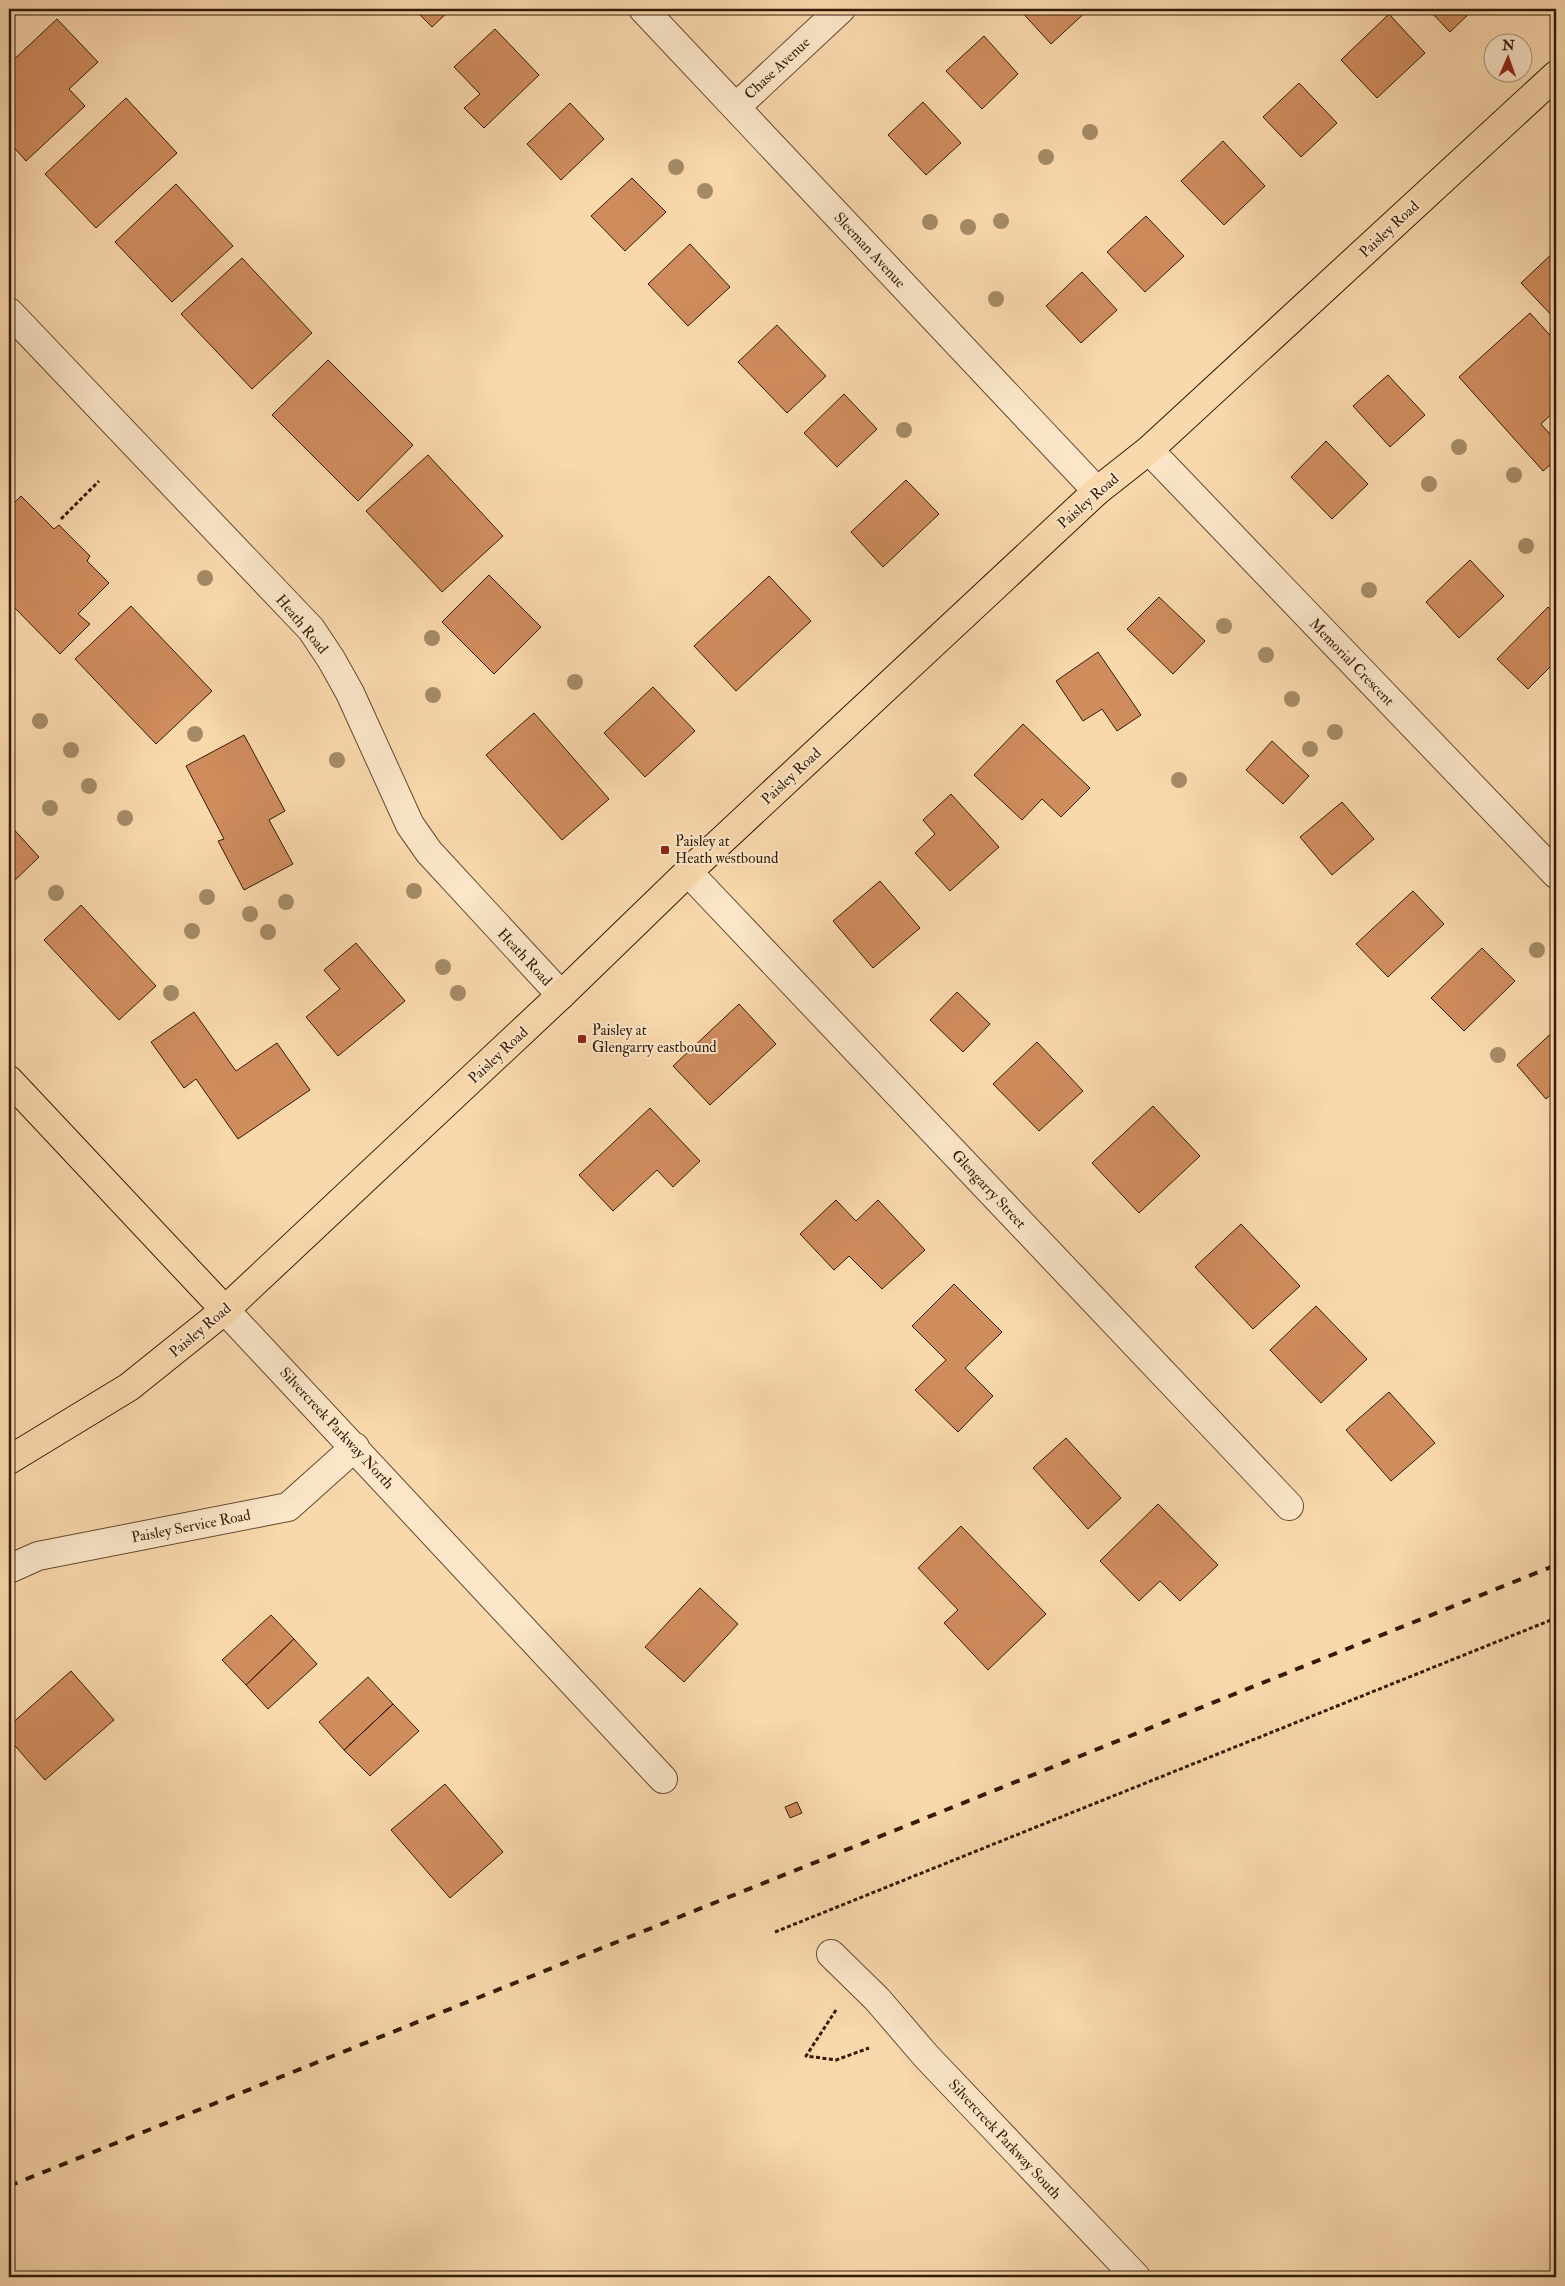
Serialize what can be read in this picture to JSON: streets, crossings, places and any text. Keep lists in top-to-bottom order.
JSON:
{
  "streets": {
    "main road": ["Paisley Road", "Silvercreek Parkway North"],
    "street": [
      "Chase Avenue",
      "Sleeman Avenue",
      "Heath Road",
      "Memorial Crescent",
      "Glengarry Street",
      "Paisley Service Road",
      "Silvercreek Parkway South"
    ]
  },
  "crossings": [
    ["Chase Avenue", "Sleeman Avenue"],
    ["Paisley Road", "Sleeman Avenue"],
    ["Paisley Road", "Heath Road"],
    ["Paisley Road", "Memorial Crescent"],
    ["Paisley Road", "Glengarry Street"],
    ["Paisley Road", "Silvercreek Parkway North"],
    ["Silvercreek Parkway North", "Paisley Service Road"]
  ],
  "places": {
    "transit": ["Paisley at Heath westbound", "Paisley at Glengarry eastbound"]
  },
  "north": "top"
}
